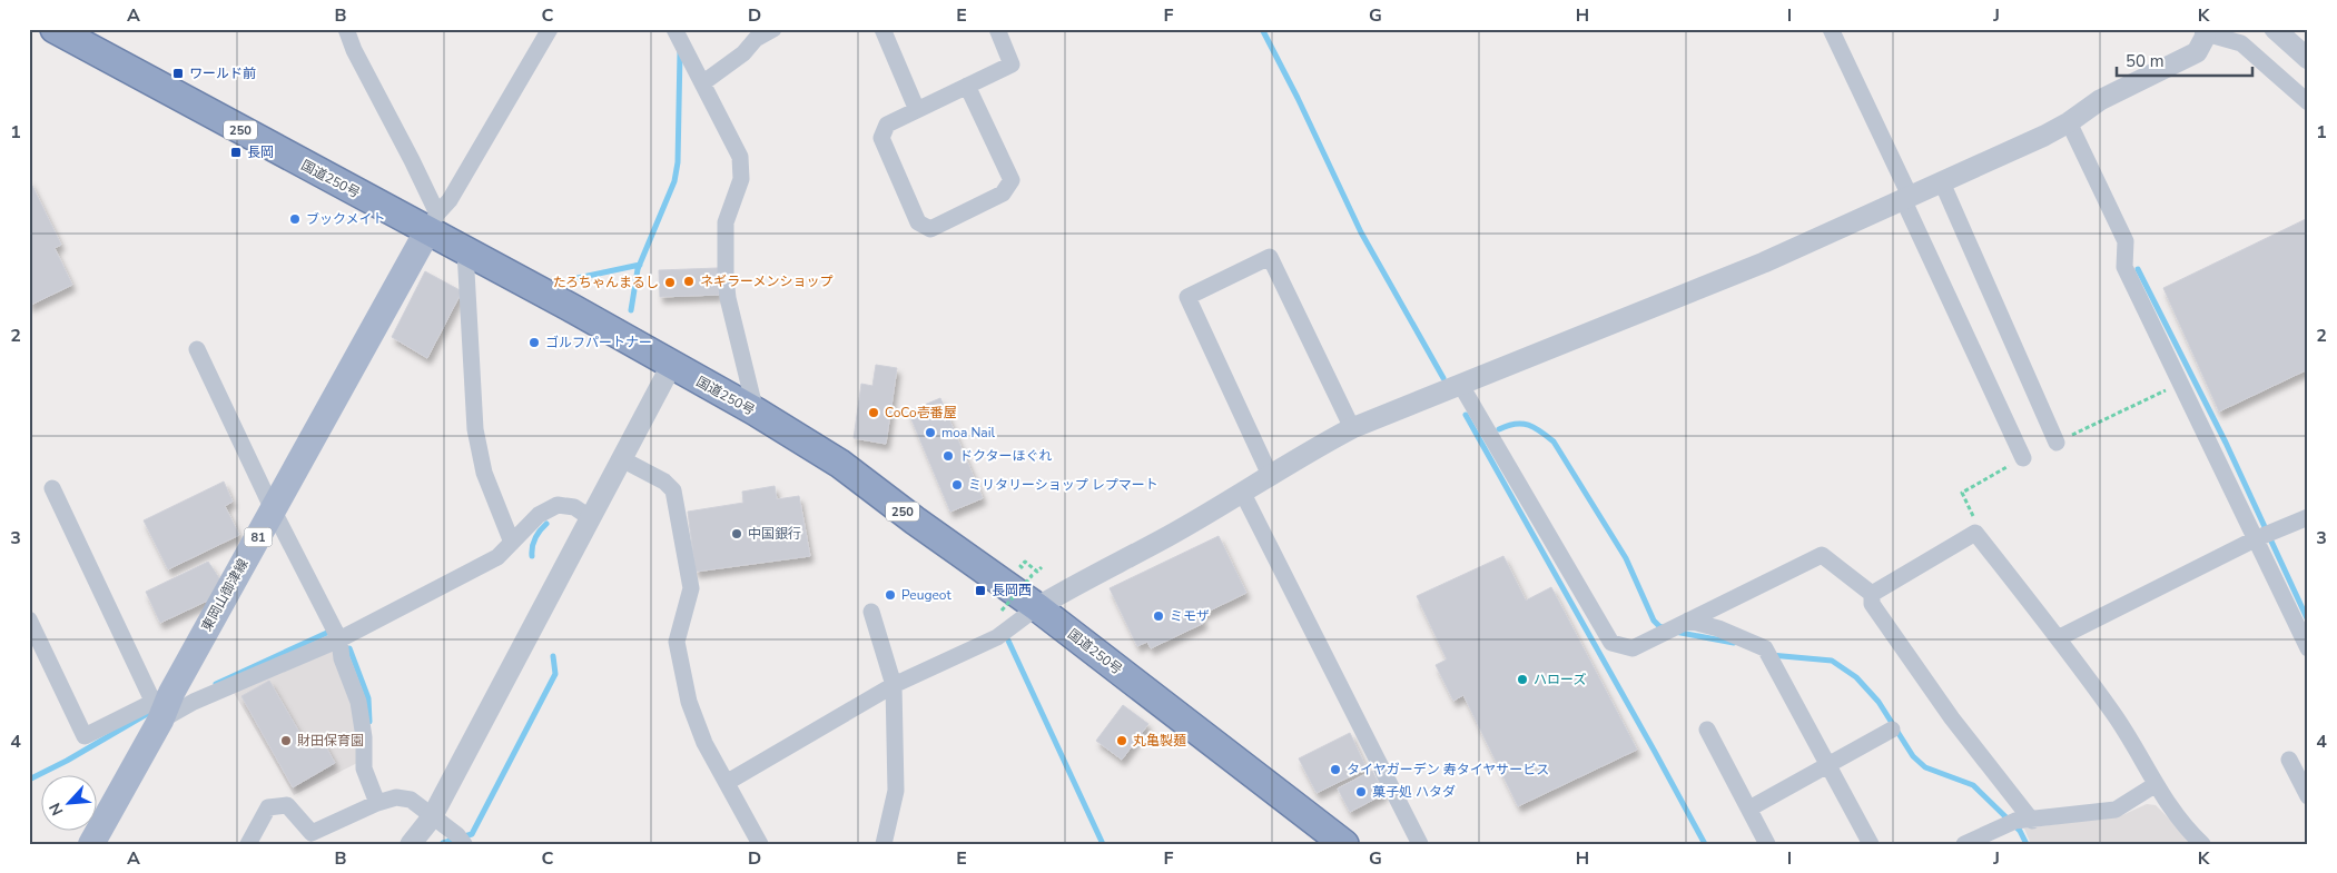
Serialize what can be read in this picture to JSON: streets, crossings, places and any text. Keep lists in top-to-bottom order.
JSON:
{
  "streets": {
    "highway": ["250", "国道250号"],
    "main road": ["81", "東岡山御津線"]
  },
  "crossings": [
    ["国道250号", "東岡山御津線"]
  ],
  "places": {
    "transit": ["ワールド前", "長岡", "長岡西"],
    "other": [
      "ブックメイト",
      "ネギラーメンショップ",
      "たろちゃんまるし",
      "ゴルフパートナー",
      "CoCo壱番屋",
      "moa Nail",
      "ドクターほぐれ",
      "ミリタリーショップ レプマート",
      "中国銀行",
      "Peugeot",
      "ミモザ",
      "ハローズ",
      "財田保育園",
      "丸亀製麺",
      "タイヤガーデン 寿タイヤサービス",
      "菓子処 ハタダ"
    ]
  },
  "scale_bar": "50 m",
  "north": "bottom left",
  "grid": {
    "columns": [
      "A",
      "B",
      "C",
      "D",
      "E",
      "F",
      "G",
      "H",
      "I",
      "J",
      "K"
    ],
    "rows": [
      "1",
      "2",
      "3",
      "4"
    ]
  }
}
